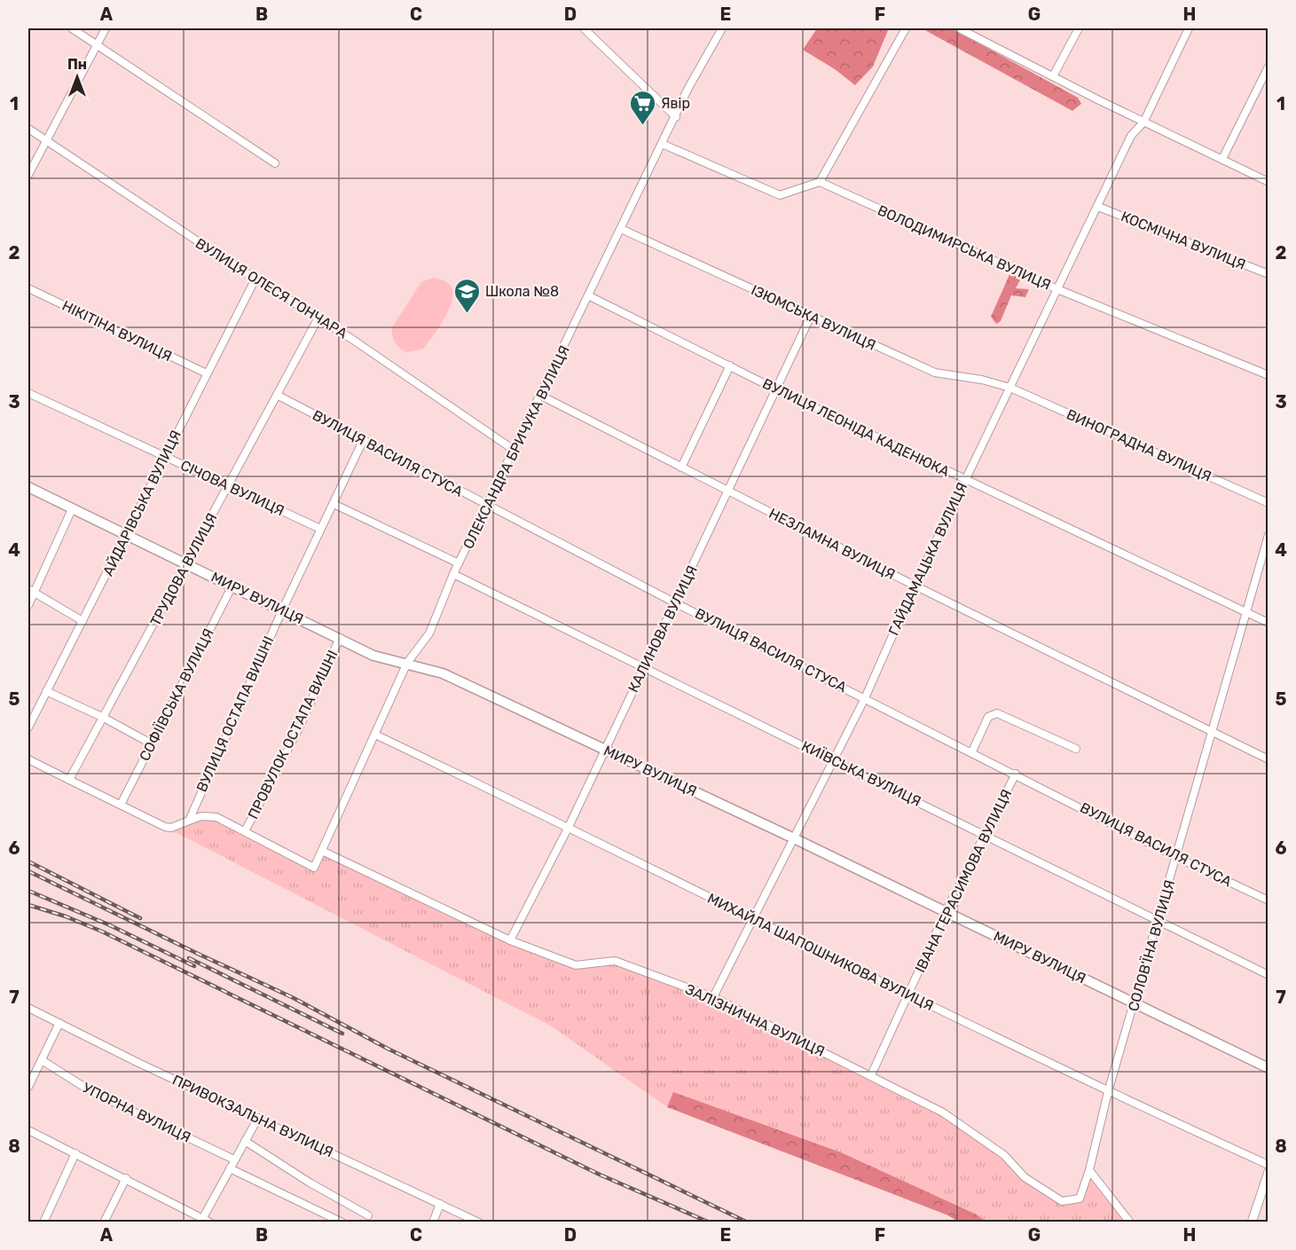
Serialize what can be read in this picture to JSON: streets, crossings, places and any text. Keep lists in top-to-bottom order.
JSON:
{
  "streets": {
    "main road": ["МИРУ ВУЛИЦЯ"],
    "street": [
      "КОСМІЧНА ВУЛИЦЯ",
      "ВОЛОДИМИРСЬКА ВУЛИЦЯ",
      "ВУЛИЦЯ ОЛЕСЯ ГОНЧАРА",
      "ІЗЮМСЬКА ВУЛИЦЯ",
      "НІКІТІНА ВУЛИЦЯ",
      "ВУЛИЦЯ ЛЕОНІДА КАДЕНЮКА",
      "ВИНОГРАДНА ВУЛИЦЯ",
      "ОЛЕКСАНДРА БРИЧУКА ВУЛИЦЯ",
      "ВУЛИЦЯ ВАСИЛЯ СТУСА",
      "СІЧОВА ВУЛИЦЯ",
      "АЙДАРІВСЬКА ВУЛИЦЯ",
      "НЕЗЛАМНА ВУЛИЦЯ",
      "ГАЙДАМАЦЬКА ВУЛИЦЯ",
      "ТРУДОВА ВУЛИЦЯ",
      "КАЛИНОВА ВУЛИЦЯ",
      "СОФІЇВСЬКА ВУЛИЦЯ",
      "ВУЛИЦЯ ОСТАПА ВИШНІ",
      "ПРОВУЛОК ОСТАПА ВИШНІ",
      "КИЇВСЬКА ВУЛИЦЯ",
      "ІВАНА ГЕРАСИМОВА ВУЛИЦЯ",
      "СОЛОВ'ЇНА ВУЛИЦЯ",
      "МИХАЙЛА ШАПОШНИКОВА ВУЛИЦЯ",
      "ЗАЛІЗНИЧНА ВУЛИЦЯ",
      "УПОРНА ВУЛИЦЯ",
      "ПРИВОКЗАЛЬНА ВУЛИЦЯ"
    ]
  },
  "crossings": [
    ["КОСМІЧНА ВУЛИЦЯ", "ГАЙДАМАЦЬКА ВУЛИЦЯ"],
    ["ВОЛОДИМИРСЬКА ВУЛИЦЯ", "ГАЙДАМАЦЬКА ВУЛИЦЯ"],
    ["ВУЛИЦЯ ОЛЕСЯ ГОНЧАРА", "ОЛЕКСАНДРА БРИЧУКА ВУЛИЦЯ"],
    ["ВУЛИЦЯ ОЛЕСЯ ГОНЧАРА", "АЙДАРІВСЬКА ВУЛИЦЯ"],
    ["ВУЛИЦЯ ОЛЕСЯ ГОНЧАРА", "ТРУДОВА ВУЛИЦЯ"],
    ["ІЗЮМСЬКА ВУЛИЦЯ", "ВИНОГРАДНА ВУЛИЦЯ"],
    ["ІЗЮМСЬКА ВУЛИЦЯ", "ОЛЕКСАНДРА БРИЧУКА ВУЛИЦЯ"],
    ["ІЗЮМСЬКА ВУЛИЦЯ", "ГАЙДАМАЦЬКА ВУЛИЦЯ"],
    ["ІЗЮМСЬКА ВУЛИЦЯ", "КАЛИНОВА ВУЛИЦЯ"],
    ["НІКІТІНА ВУЛИЦЯ", "АЙДАРІВСЬКА ВУЛИЦЯ"],
    ["ВУЛИЦЯ ЛЕОНІДА КАДЕНЮКА", "ОЛЕКСАНДРА БРИЧУКА ВУЛИЦЯ"],
    ["ВУЛИЦЯ ЛЕОНІДА КАДЕНЮКА", "ГАЙДАМАЦЬКА ВУЛИЦЯ"],
    ["ВУЛИЦЯ ЛЕОНІДА КАДЕНЮКА", "КАЛИНОВА ВУЛИЦЯ"],
    ["ВУЛИЦЯ ЛЕОНІДА КАДЕНЮКА", "СОЛОВ'ЇНА ВУЛИЦЯ"],
    ["ВИНОГРАДНА ВУЛИЦЯ", "ГАЙДАМАЦЬКА ВУЛИЦЯ"],
    ["ОЛЕКСАНДРА БРИЧУКА ВУЛИЦЯ", "ВУЛИЦЯ ВАСИЛЯ СТУСА"],
    ["ОЛЕКСАНДРА БРИЧУКА ВУЛИЦЯ", "НЕЗЛАМНА ВУЛИЦЯ"],
    ["ОЛЕКСАНДРА БРИЧУКА ВУЛИЦЯ", "МИРУ ВУЛИЦЯ"],
    ["ОЛЕКСАНДРА БРИЧУКА ВУЛИЦЯ", "ПРОВУЛОК ОСТАПА ВИШНІ"],
    ["ОЛЕКСАНДРА БРИЧУКА ВУЛИЦЯ", "КИЇВСЬКА ВУЛИЦЯ"],
    ["ОЛЕКСАНДРА БРИЧУКА ВУЛИЦЯ", "МИХАЙЛА ШАПОШНИКОВА ВУЛИЦЯ"],
    ["ОЛЕКСАНДРА БРИЧУКА ВУЛИЦЯ", "ЗАЛІЗНИЧНА ВУЛИЦЯ"],
    ["ВУЛИЦЯ ВАСИЛЯ СТУСА", "ГАЙДАМАЦЬКА ВУЛИЦЯ"],
    ["ВУЛИЦЯ ВАСИЛЯ СТУСА", "ТРУДОВА ВУЛИЦЯ"],
    ["ВУЛИЦЯ ВАСИЛЯ СТУСА", "КАЛИНОВА ВУЛИЦЯ"],
    ["ВУЛИЦЯ ВАСИЛЯ СТУСА", "ВУЛИЦЯ ОСТАПА ВИШНІ"],
    ["ВУЛИЦЯ ВАСИЛЯ СТУСА", "ІВАНА ГЕРАСИМОВА ВУЛИЦЯ"],
    ["ВУЛИЦЯ ВАСИЛЯ СТУСА", "СОЛОВ'ЇНА ВУЛИЦЯ"],
    ["СІЧОВА ВУЛИЦЯ", "АЙДАРІВСЬКА ВУЛИЦЯ"],
    ["СІЧОВА ВУЛИЦЯ", "ТРУДОВА ВУЛИЦЯ"],
    ["СІЧОВА ВУЛИЦЯ", "ВУЛИЦЯ ОСТАПА ВИШНІ"],
    ["АЙДАРІВСЬКА ВУЛИЦЯ", "МИРУ ВУЛИЦЯ"],
    ["НЕЗЛАМНА ВУЛИЦЯ", "ГАЙДАМАЦЬКА ВУЛИЦЯ"],
    ["НЕЗЛАМНА ВУЛИЦЯ", "КАЛИНОВА ВУЛИЦЯ"],
    ["НЕЗЛАМНА ВУЛИЦЯ", "СОЛОВ'ЇНА ВУЛИЦЯ"],
    ["ГАЙДАМАЦЬКА ВУЛИЦЯ", "МИРУ ВУЛИЦЯ"],
    ["ГАЙДАМАЦЬКА ВУЛИЦЯ", "КИЇВСЬКА ВУЛИЦЯ"],
    ["ГАЙДАМАЦЬКА ВУЛИЦЯ", "МИХАЙЛА ШАПОШНИКОВА ВУЛИЦЯ"],
    ["ГАЙДАМАЦЬКА ВУЛИЦЯ", "ЗАЛІЗНИЧНА ВУЛИЦЯ"],
    ["ТРУДОВА ВУЛИЦЯ", "МИРУ ВУЛИЦЯ"],
    ["МИРУ ВУЛИЦЯ", "КАЛИНОВА ВУЛИЦЯ"],
    ["МИРУ ВУЛИЦЯ", "СОФІЇВСЬКА ВУЛИЦЯ"],
    ["МИРУ ВУЛИЦЯ", "ВУЛИЦЯ ОСТАПА ВИШНІ"],
    ["МИРУ ВУЛИЦЯ", "ПРОВУЛОК ОСТАПА ВИШНІ"],
    ["МИРУ ВУЛИЦЯ", "ІВАНА ГЕРАСИМОВА ВУЛИЦЯ"],
    ["МИРУ ВУЛИЦЯ", "СОЛОВ'ЇНА ВУЛИЦЯ"],
    ["КАЛИНОВА ВУЛИЦЯ", "КИЇВСЬКА ВУЛИЦЯ"],
    ["КАЛИНОВА ВУЛИЦЯ", "МИХАЙЛА ШАПОШНИКОВА ВУЛИЦЯ"],
    ["КАЛИНОВА ВУЛИЦЯ", "ЗАЛІЗНИЧНА ВУЛИЦЯ"],
    ["КИЇВСЬКА ВУЛИЦЯ", "ІВАНА ГЕРАСИМОВА ВУЛИЦЯ"],
    ["КИЇВСЬКА ВУЛИЦЯ", "СОЛОВ'ЇНА ВУЛИЦЯ"],
    ["ІВАНА ГЕРАСИМОВА ВУЛИЦЯ", "МИХАЙЛА ШАПОШНИКОВА ВУЛИЦЯ"],
    ["ІВАНА ГЕРАСИМОВА ВУЛИЦЯ", "ЗАЛІЗНИЧНА ВУЛИЦЯ"],
    ["СОЛОВ'ЇНА ВУЛИЦЯ", "МИХАЙЛА ШАПОШНИКОВА ВУЛИЦЯ"],
    ["СОЛОВ'ЇНА ВУЛИЦЯ", "ЗАЛІЗНИЧНА ВУЛИЦЯ"]
  ],
  "places": {
    "supermarket": ["Явiр"],
    "school or university": ["Школа №8"]
  },
  "north": "top",
  "grid": {
    "columns": [
      "A",
      "B",
      "C",
      "D",
      "E",
      "F",
      "G",
      "H"
    ],
    "rows": [
      "1",
      "2",
      "3",
      "4",
      "5",
      "6",
      "7",
      "8"
    ]
  }
}
